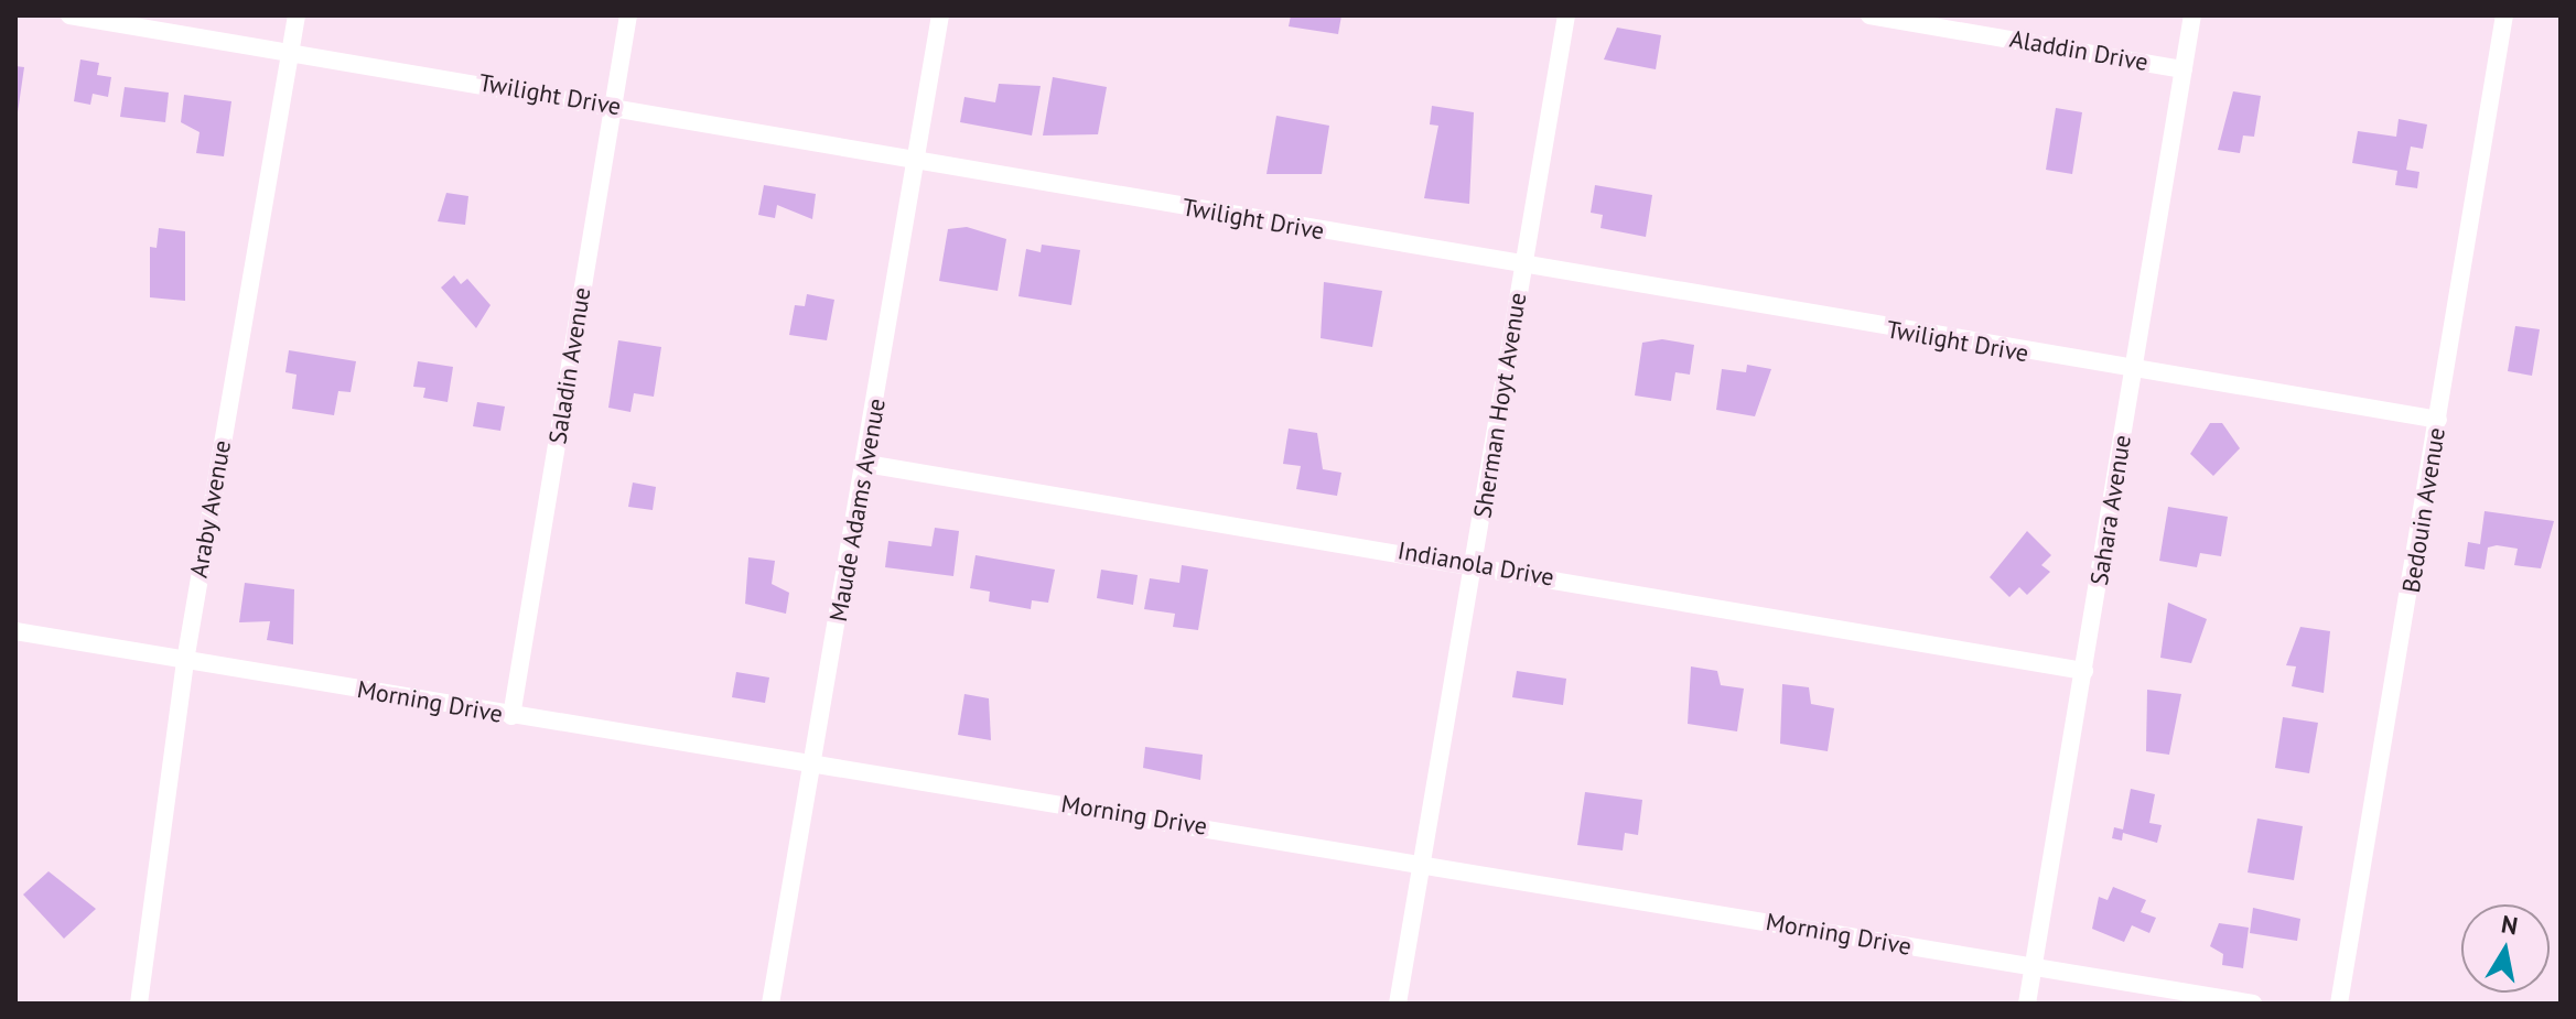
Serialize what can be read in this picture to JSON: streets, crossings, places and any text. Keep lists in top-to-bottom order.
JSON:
{
  "streets": {
    "street": [
      "Aladdin Drive",
      "Twilight Drive",
      "Saladin Avenue",
      "Sherman Hoyt Avenue",
      "Araby Avenue",
      "Maude Adams Avenue",
      "Sahara Avenue",
      "Bedouin Avenue",
      "Indianola Drive",
      "Morning Drive"
    ]
  },
  "crossings": [
    ["Aladdin Drive", "Sahara Avenue"],
    ["Twilight Drive", "Saladin Avenue"],
    ["Twilight Drive", "Sherman Hoyt Avenue"],
    ["Twilight Drive", "Araby Avenue"],
    ["Twilight Drive", "Maude Adams Avenue"],
    ["Twilight Drive", "Sahara Avenue"],
    ["Twilight Drive", "Bedouin Avenue"],
    ["Saladin Avenue", "Morning Drive"],
    ["Sherman Hoyt Avenue", "Indianola Drive"],
    ["Sherman Hoyt Avenue", "Morning Drive"],
    ["Araby Avenue", "Morning Drive"],
    ["Maude Adams Avenue", "Indianola Drive"],
    ["Maude Adams Avenue", "Morning Drive"],
    ["Sahara Avenue", "Indianola Drive"],
    ["Sahara Avenue", "Morning Drive"]
  ],
  "north": "top"
}
